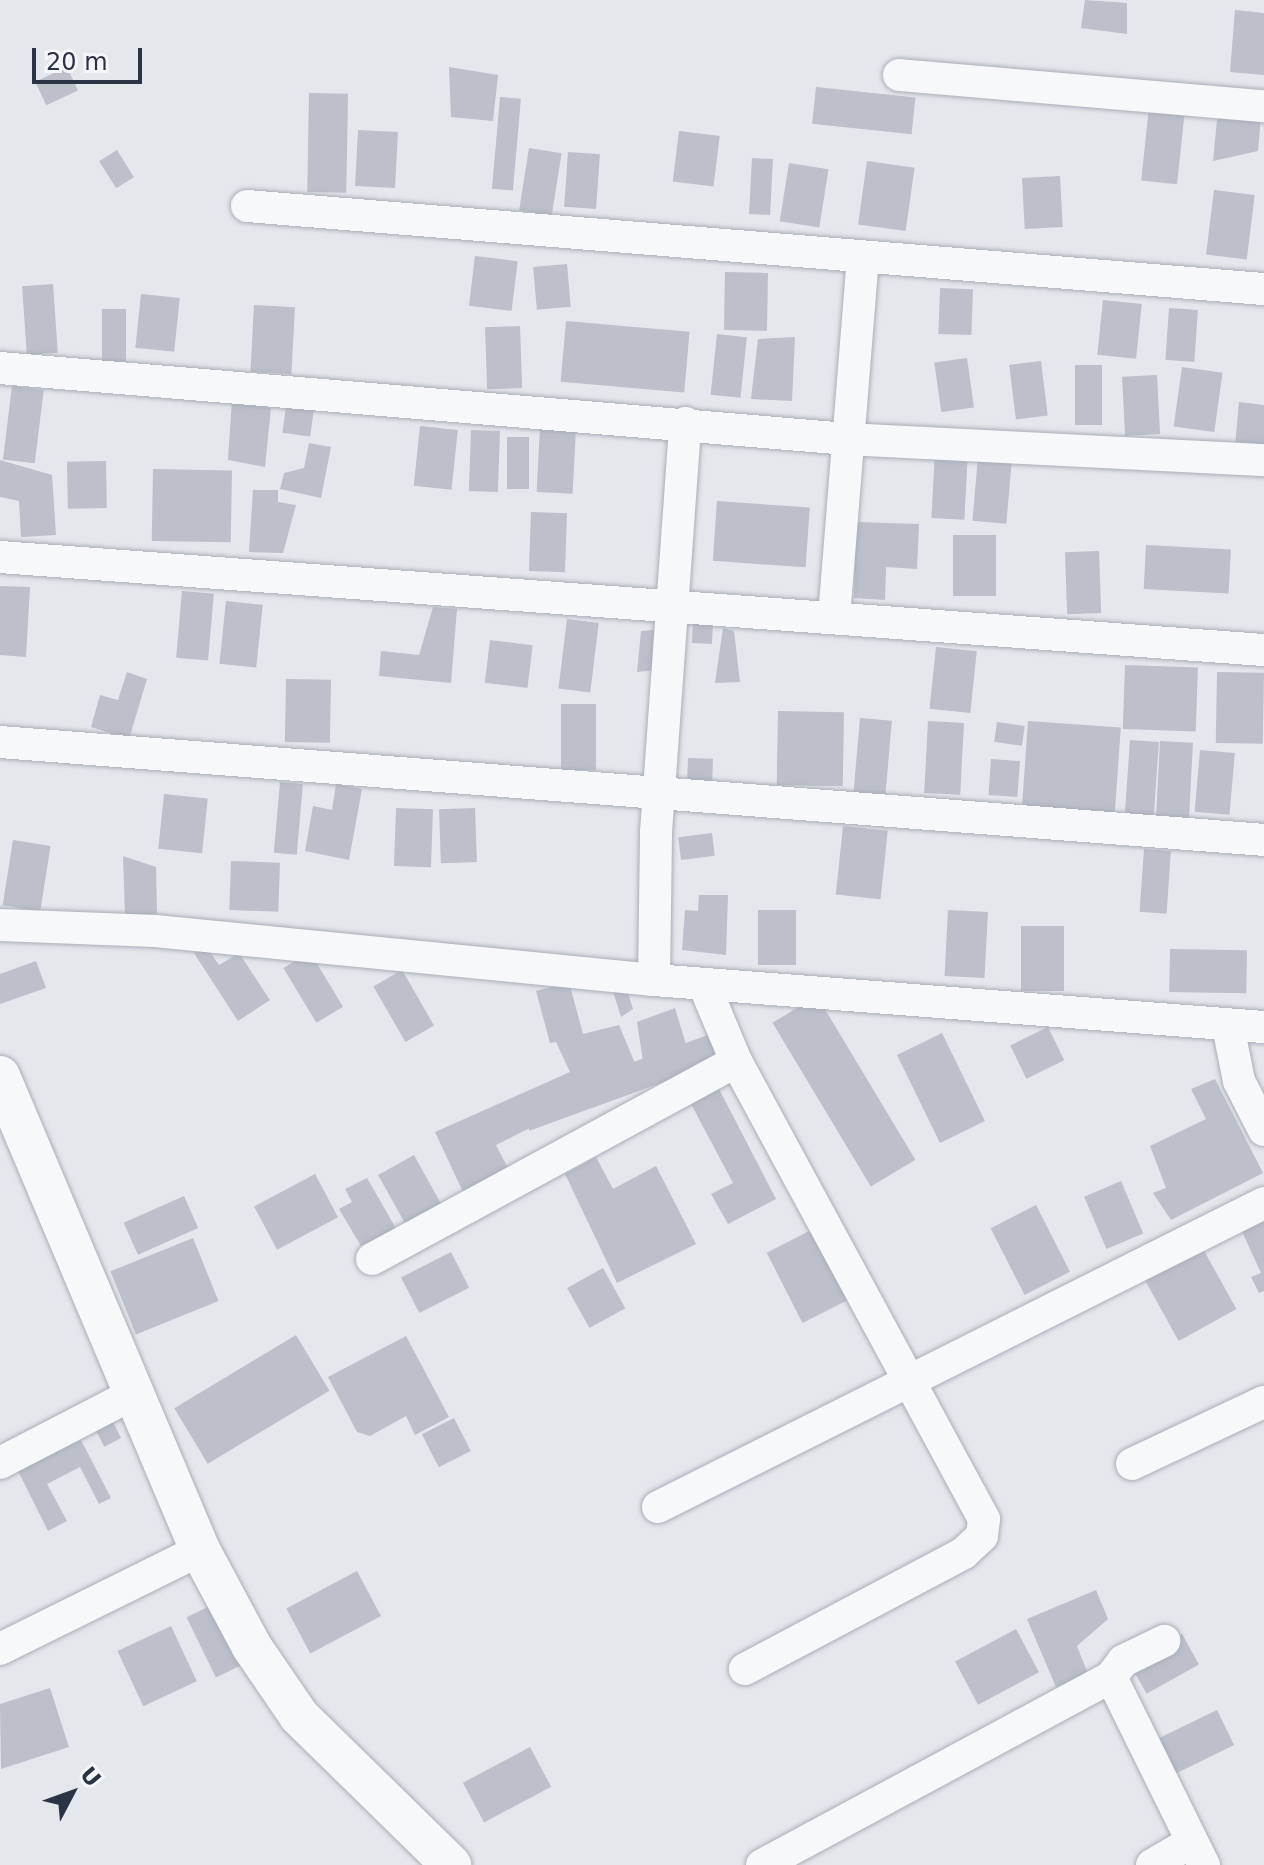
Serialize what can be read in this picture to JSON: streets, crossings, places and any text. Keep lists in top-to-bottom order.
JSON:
{
  "scale_bar": "20 m",
  "north": "top right"
}
